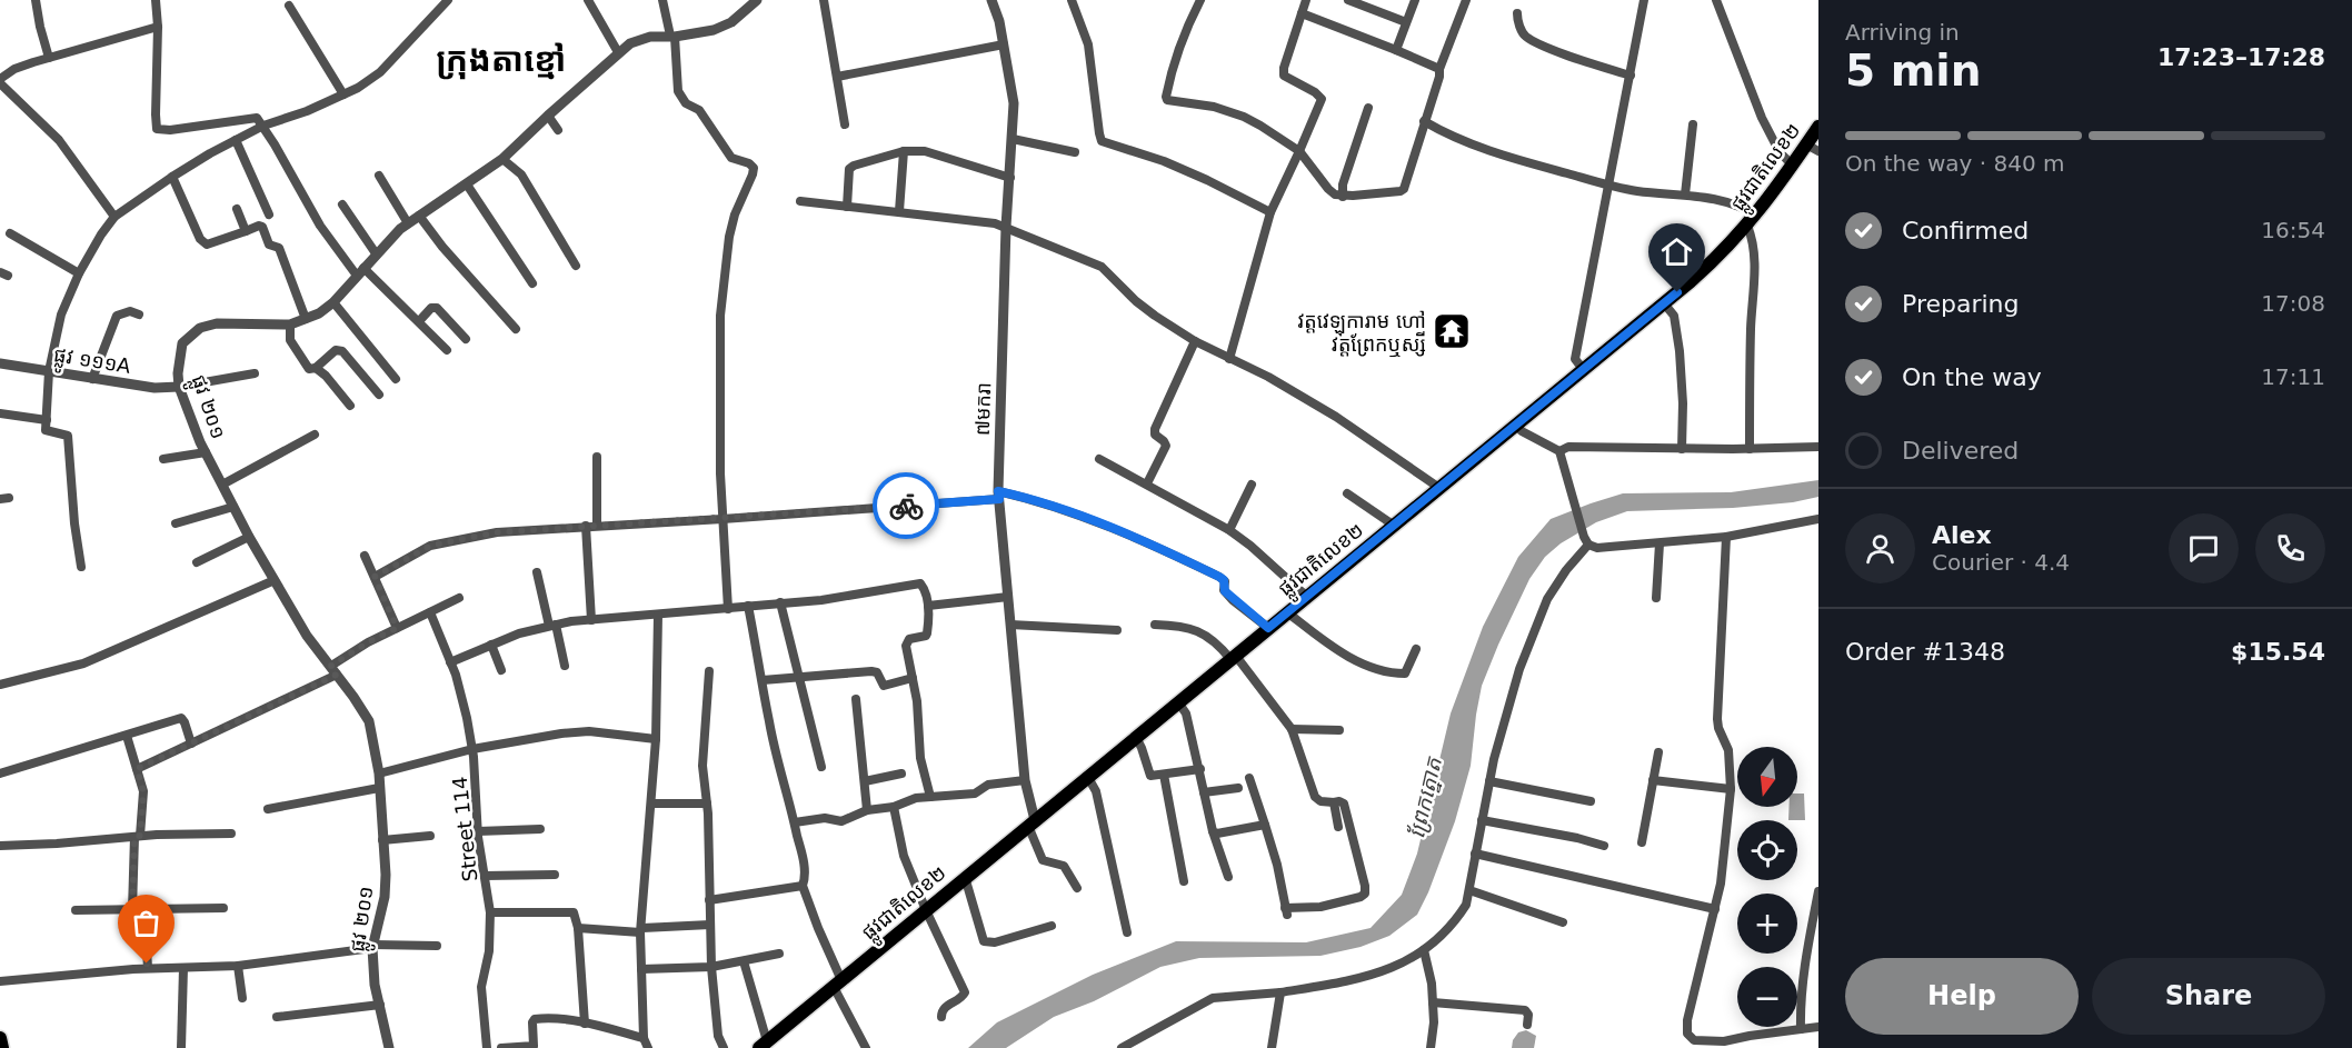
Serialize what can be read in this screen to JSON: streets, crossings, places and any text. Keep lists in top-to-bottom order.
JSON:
{
  "streets": {
    "main road": ["ផ្លូវជាតិលេខ២"],
    "street": [
      "ផ្លូវ ១១១A",
      "ផ្លូវ ២០១",
      "៧មករា",
      "Street 114"
    ]
  },
  "crossings": [
    ["ផ្លូវជាតិលេខ២", "៧មករា"],
    ["ផ្លូវ ១១១A", "ផ្លូវ ២០១"]
  ],
  "districts": ["ក្រុងតាខ្មៅ"],
  "water": ["ព្រែកត្នោត"],
  "places": {
    "temple": ["វត្តវេឡុការាម ហៅ វត្តព្រែកឬស្សី"]
  },
  "north": "bottom",
  "page": {
    "heading": ["5 min", "Arriving in", "17:23–17:28"],
    "panel": [
      "Alex",
      "Courier · 4.4",
      "Order #1348",
      "$15.54"
    ],
    "bar": "On the way · 840 m",
    "list": [
      ["Confirmed", "16:54"],
      ["Preparing", "17:08"],
      ["On the way", "17:11"],
      "Delivered"
    ],
    "map_buttons": ["+", "−"],
    "buttons": ["Help", "Share"]
  }
}
